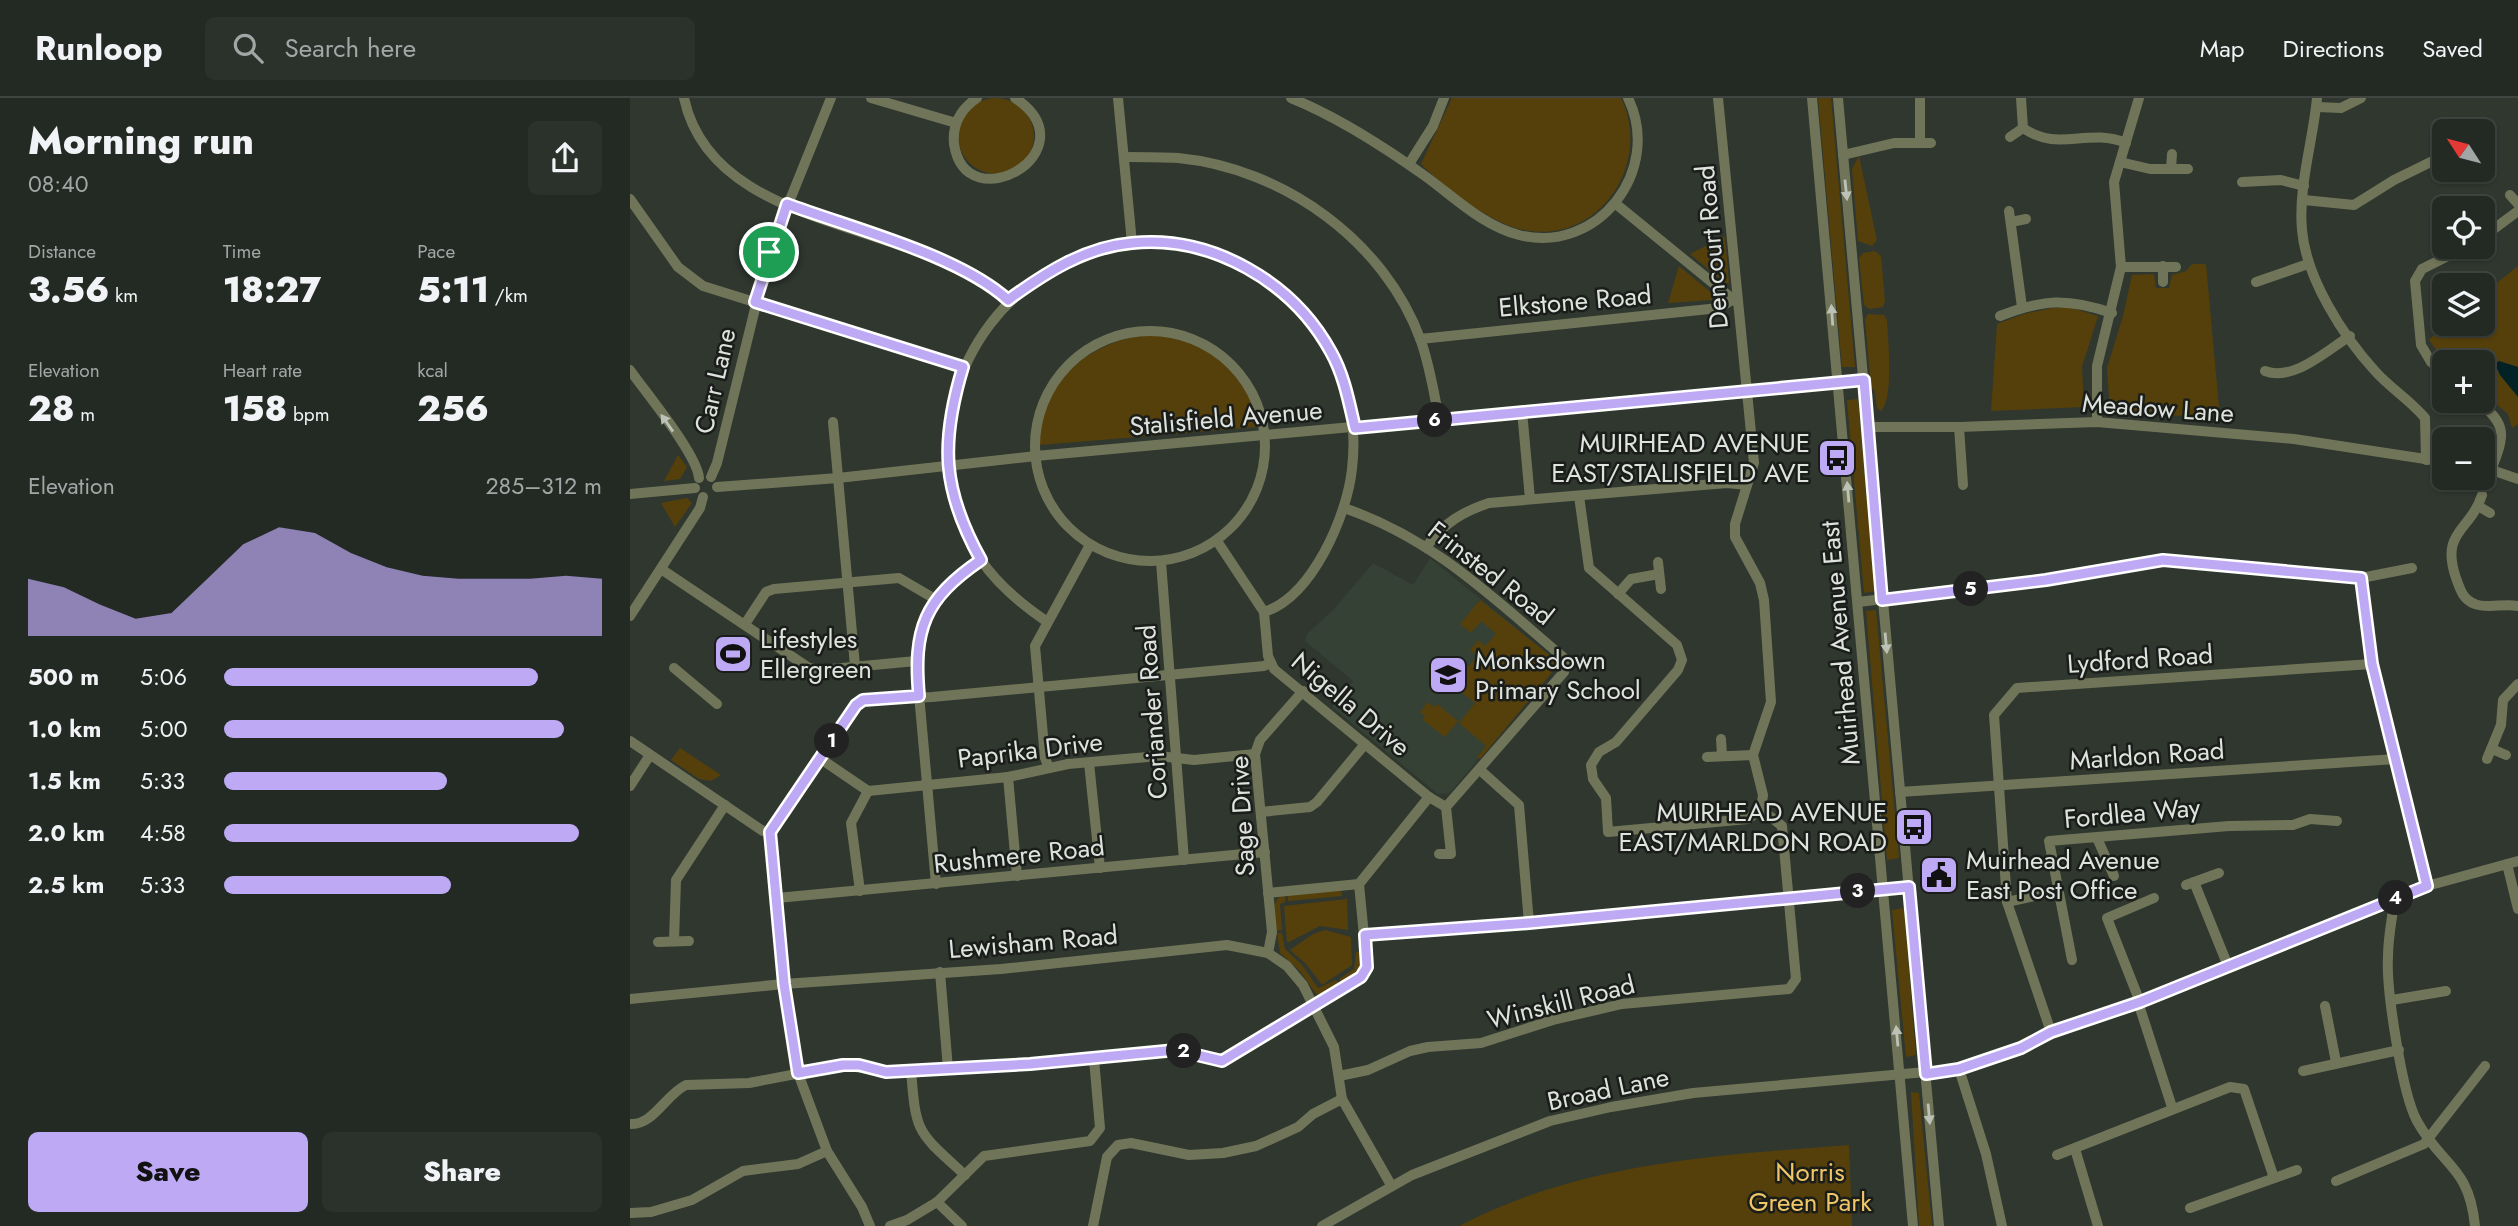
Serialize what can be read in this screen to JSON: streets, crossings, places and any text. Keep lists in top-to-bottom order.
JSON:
{
  "streets": {
    "street": [
      "Dencourt Road",
      "Elkstone Road",
      "Carr Lane",
      "Meadow Lane",
      "Stalisfield Avenue",
      "Frinsted Road",
      "Muirhead Avenue East",
      "Lydford Road",
      "Nigella Drive",
      "Coriander Road",
      "Paprika Drive",
      "Marldon Road",
      "Fordlea Way",
      "Sage Drive",
      "Rushmere Road",
      "Lewisham Road",
      "Winskill Road",
      "Broad Lane"
    ]
  },
  "crossings": [
    ["Dencourt Road", "Elkstone Road"],
    ["Dencourt Road", "Stalisfield Avenue"],
    ["Meadow Lane", "Muirhead Avenue East"],
    ["Stalisfield Avenue", "Muirhead Avenue East"],
    ["Muirhead Avenue East", "Marldon Road"],
    ["Muirhead Avenue East", "Broad Lane"],
    ["Lydford Road", "Marldon Road"],
    ["Lydford Road", "Broad Lane"],
    ["Nigella Drive", "Sage Drive"],
    ["Coriander Road", "Paprika Drive"],
    ["Coriander Road", "Rushmere Road"],
    ["Paprika Drive", "Sage Drive"],
    ["Sage Drive", "Rushmere Road"],
    ["Sage Drive", "Lewisham Road"],
    ["Lewisham Road", "Winskill Road"]
  ],
  "parks": ["Norris Green Park"],
  "places": {
    "bus stop": ["MUIRHEAD AVENUE EAST/STALISFIELD AVE", "MUIRHEAD AVENUE EAST/MARLDON ROAD"],
    "sports": ["Lifestyles Ellergreen"],
    "school or university": ["Monksdown Primary School"],
    "public building": ["Muirhead Avenue East Post Office"]
  },
  "north": "top left",
  "page": {
    "header": "Runloop",
    "search": "Search here",
    "nav": ["Map", "Directions", "Saved"],
    "heading": ["Morning run", "08:40"],
    "map_buttons": ["+", "−"],
    "stats": [
      ["Distance", "3.56 km"],
      ["Time", "18:27"],
      ["Pace", "5:11 /km"],
      ["Elevation", "28 m"],
      ["Heart rate", "158 bpm"],
      ["kcal", "256"]
    ],
    "pins": [
      "6",
      "5",
      "1",
      "3",
      "4",
      "2"
    ],
    "chart": ["Elevation", "285–312 m"],
    "list": [
      {
        "name": "500 m",
        "note": "5:06"
      },
      {
        "name": "1.0 km",
        "note": "5:00"
      },
      {
        "name": "1.5 km",
        "note": "5:33"
      },
      {
        "name": "2.0 km",
        "note": "4:58"
      },
      {
        "name": "2.5 km",
        "note": "5:33"
      }
    ],
    "buttons": ["Save", "Share"]
  }
}
